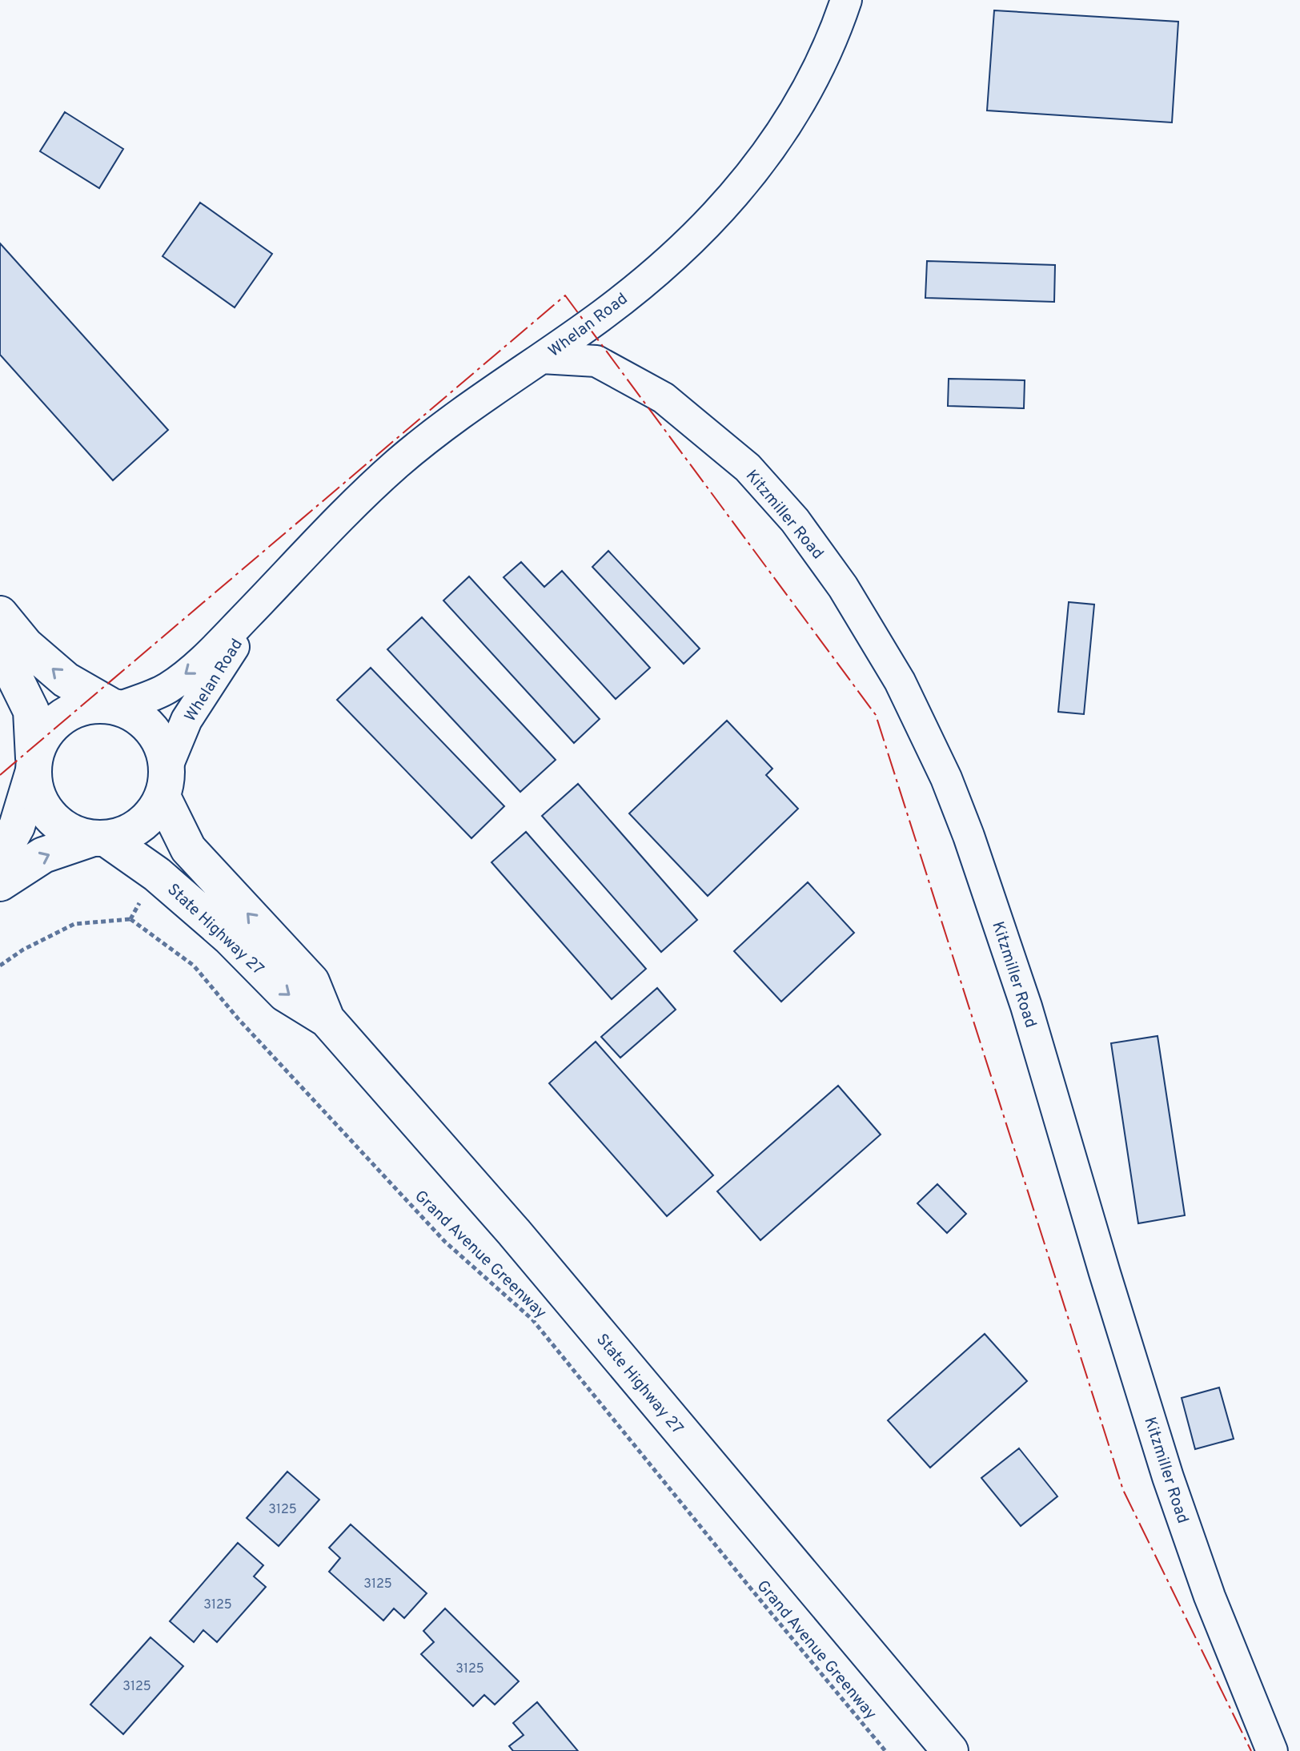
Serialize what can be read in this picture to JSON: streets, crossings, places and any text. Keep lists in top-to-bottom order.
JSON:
{
  "streets": {
    "main road": ["State Highway 27"],
    "street": ["Whelan Road", "Kitzmiller Road"],
    "path": ["Grand Avenue Greenway"]
  },
  "crossings": [
    ["Whelan Road", "Kitzmiller Road"],
    ["Whelan Road", "State Highway 27"]
  ],
  "house_numbers": [
    "3125",
    "3125",
    "3125",
    "3125",
    "3125"
  ]
}
